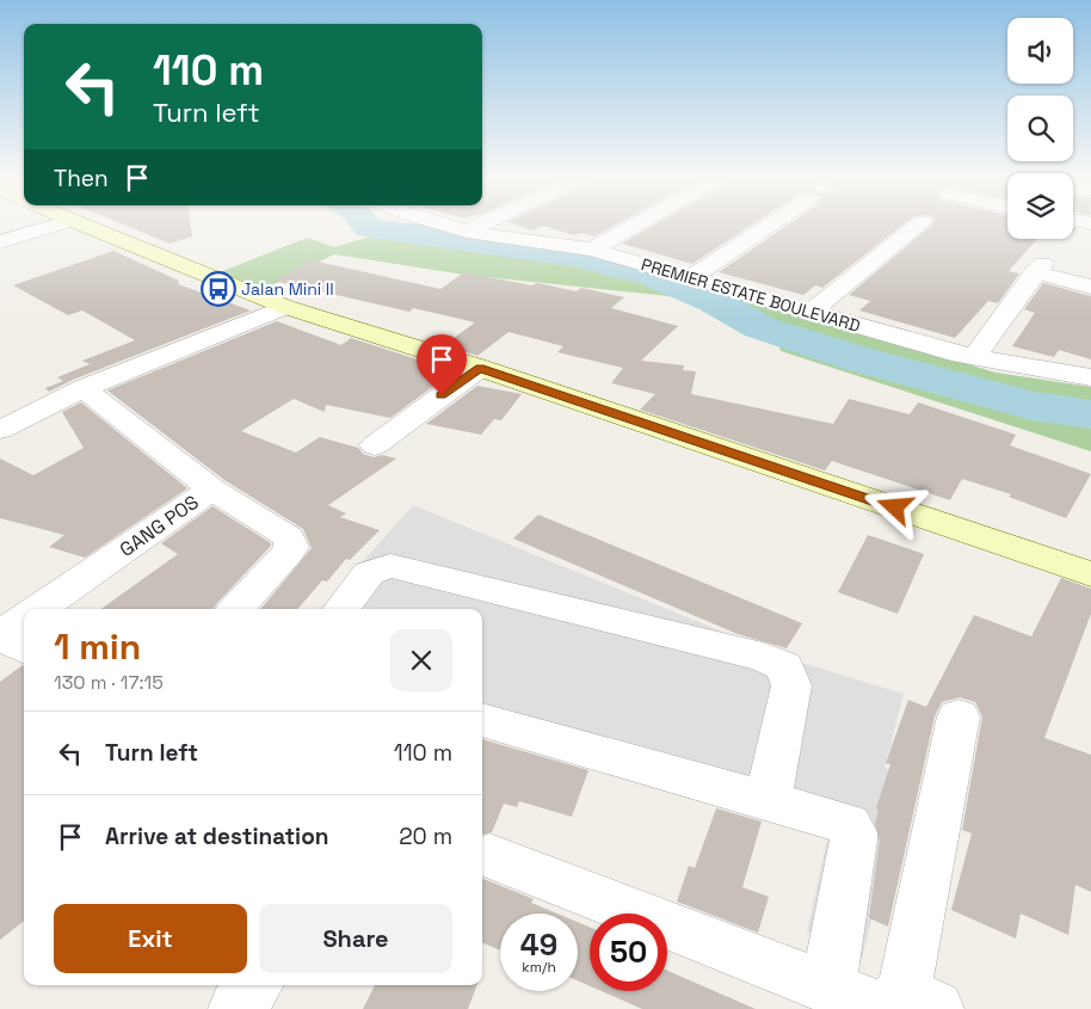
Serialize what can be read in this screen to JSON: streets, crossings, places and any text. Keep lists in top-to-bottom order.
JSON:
{
  "streets": {
    "street": ["PREMIER ESTATE BOULEVARD", "GANG POS"]
  },
  "places": {
    "bus stop": ["Jalan Mini II"]
  },
  "page": {
    "turn": ["110 m", "Turn left"],
    "then": "Then",
    "heading": ["1 min", "130 m · 17:15"],
    "list": [
      {
        "name": "Turn left",
        "value": "110 m"
      },
      {
        "name": "Arrive at destination",
        "value": "20 m"
      }
    ],
    "buttons": ["Exit", "Share"],
    "speed": "49 km/h",
    "limit": "50"
  }
}
